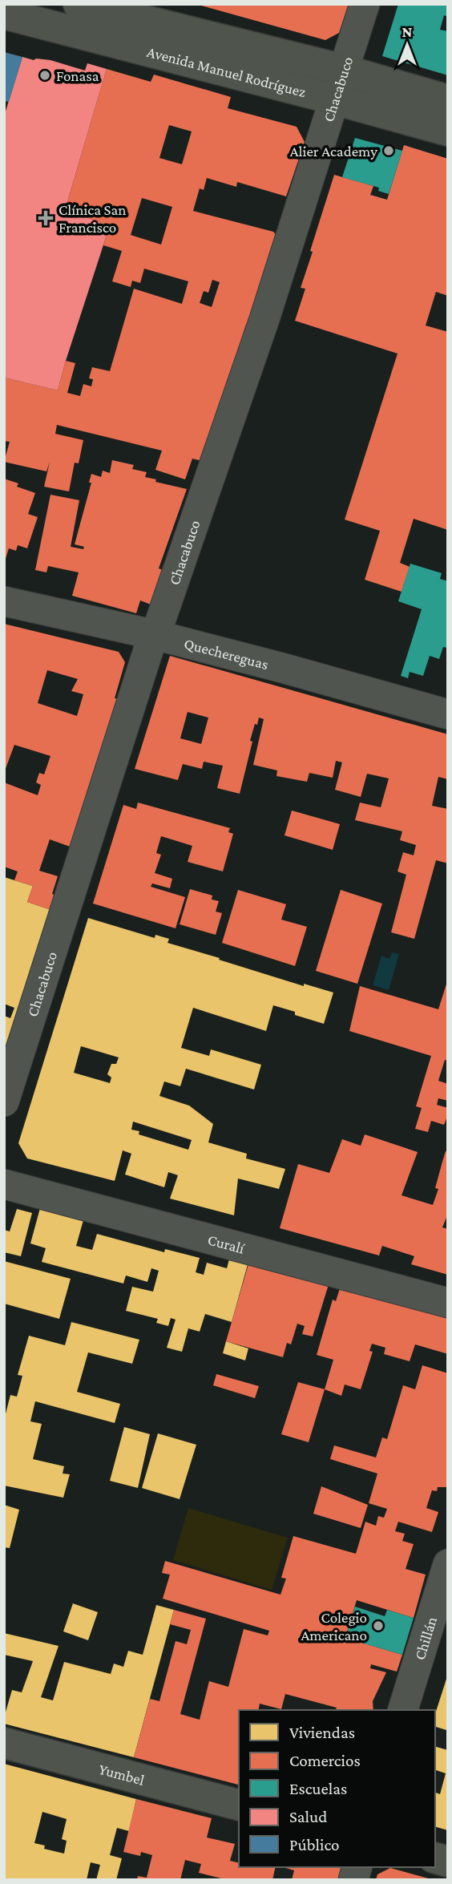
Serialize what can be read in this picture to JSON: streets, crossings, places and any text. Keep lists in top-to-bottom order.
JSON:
{
  "streets": {
    "main road": ["Avenida Manuel Rodríguez", "Yumbel"],
    "street": [
      "Chacabuco",
      "Quechereguas",
      "Curalí",
      "Chillán"
    ]
  },
  "crossings": [
    ["Avenida Manuel Rodríguez", "Chacabuco"],
    ["Chacabuco", "Quechereguas"]
  ],
  "places": {
    "other": ["Fonasa", "Alier Academy", "Colegio Americano"],
    "health": ["Clínica San Francisco"]
  },
  "legend": [
    "Viviendas",
    "Comercios",
    "Escuelas",
    "Salud",
    "Público"
  ],
  "north": "top"
}
